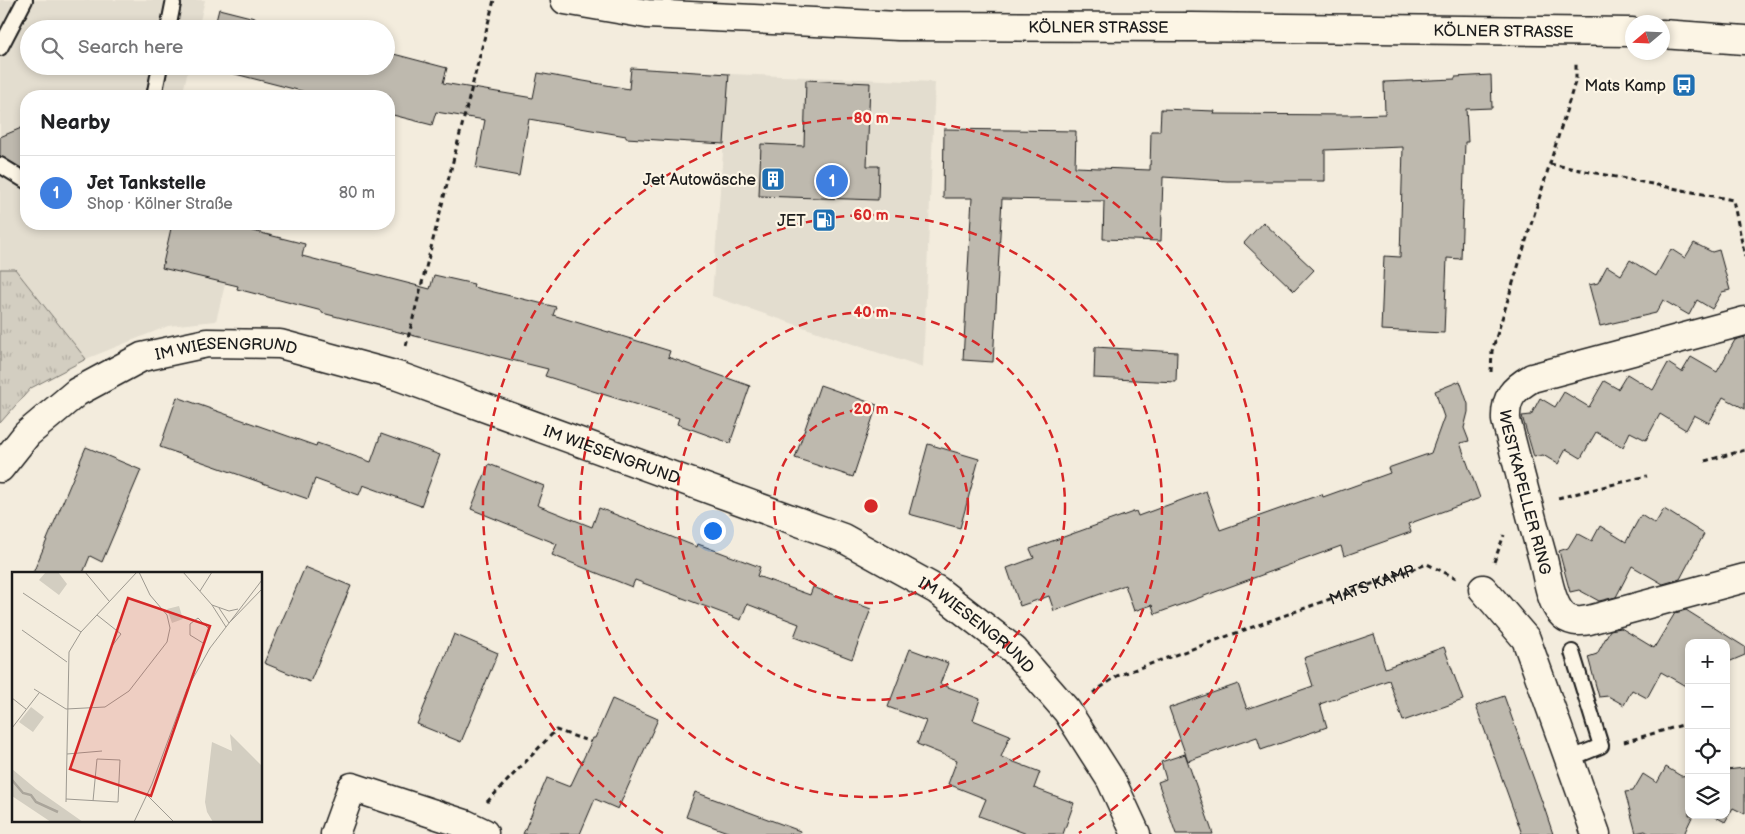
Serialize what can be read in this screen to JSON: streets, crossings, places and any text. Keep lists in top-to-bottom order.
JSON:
{
  "streets": {
    "street": ["KÖLNER STRASSE", "IM WIESENGRUND", "WESTKAPELLER RING"],
    "path": ["MATS KAMP"]
  },
  "crossings": [
    ["IM WIESENGRUND", "MATS KAMP"]
  ],
  "places": {
    "bus stop": ["Mats Kamp"],
    "building": ["Jet Autowäsche"],
    "fuel station": ["JET"]
  },
  "north": "left",
  "page": {
    "search": "Search here",
    "heading": "Nearby",
    "list": [
      {
        "mark": "1",
        "name": "Jet Tankstelle",
        "note": "Shop · Kölner Straße",
        "value": "80 m"
      }
    ],
    "pins": "1",
    "map_buttons": ["+", "−"]
  },
  "rings": [
    "80 m",
    "60 m",
    "40 m",
    "20 m"
  ]
}
